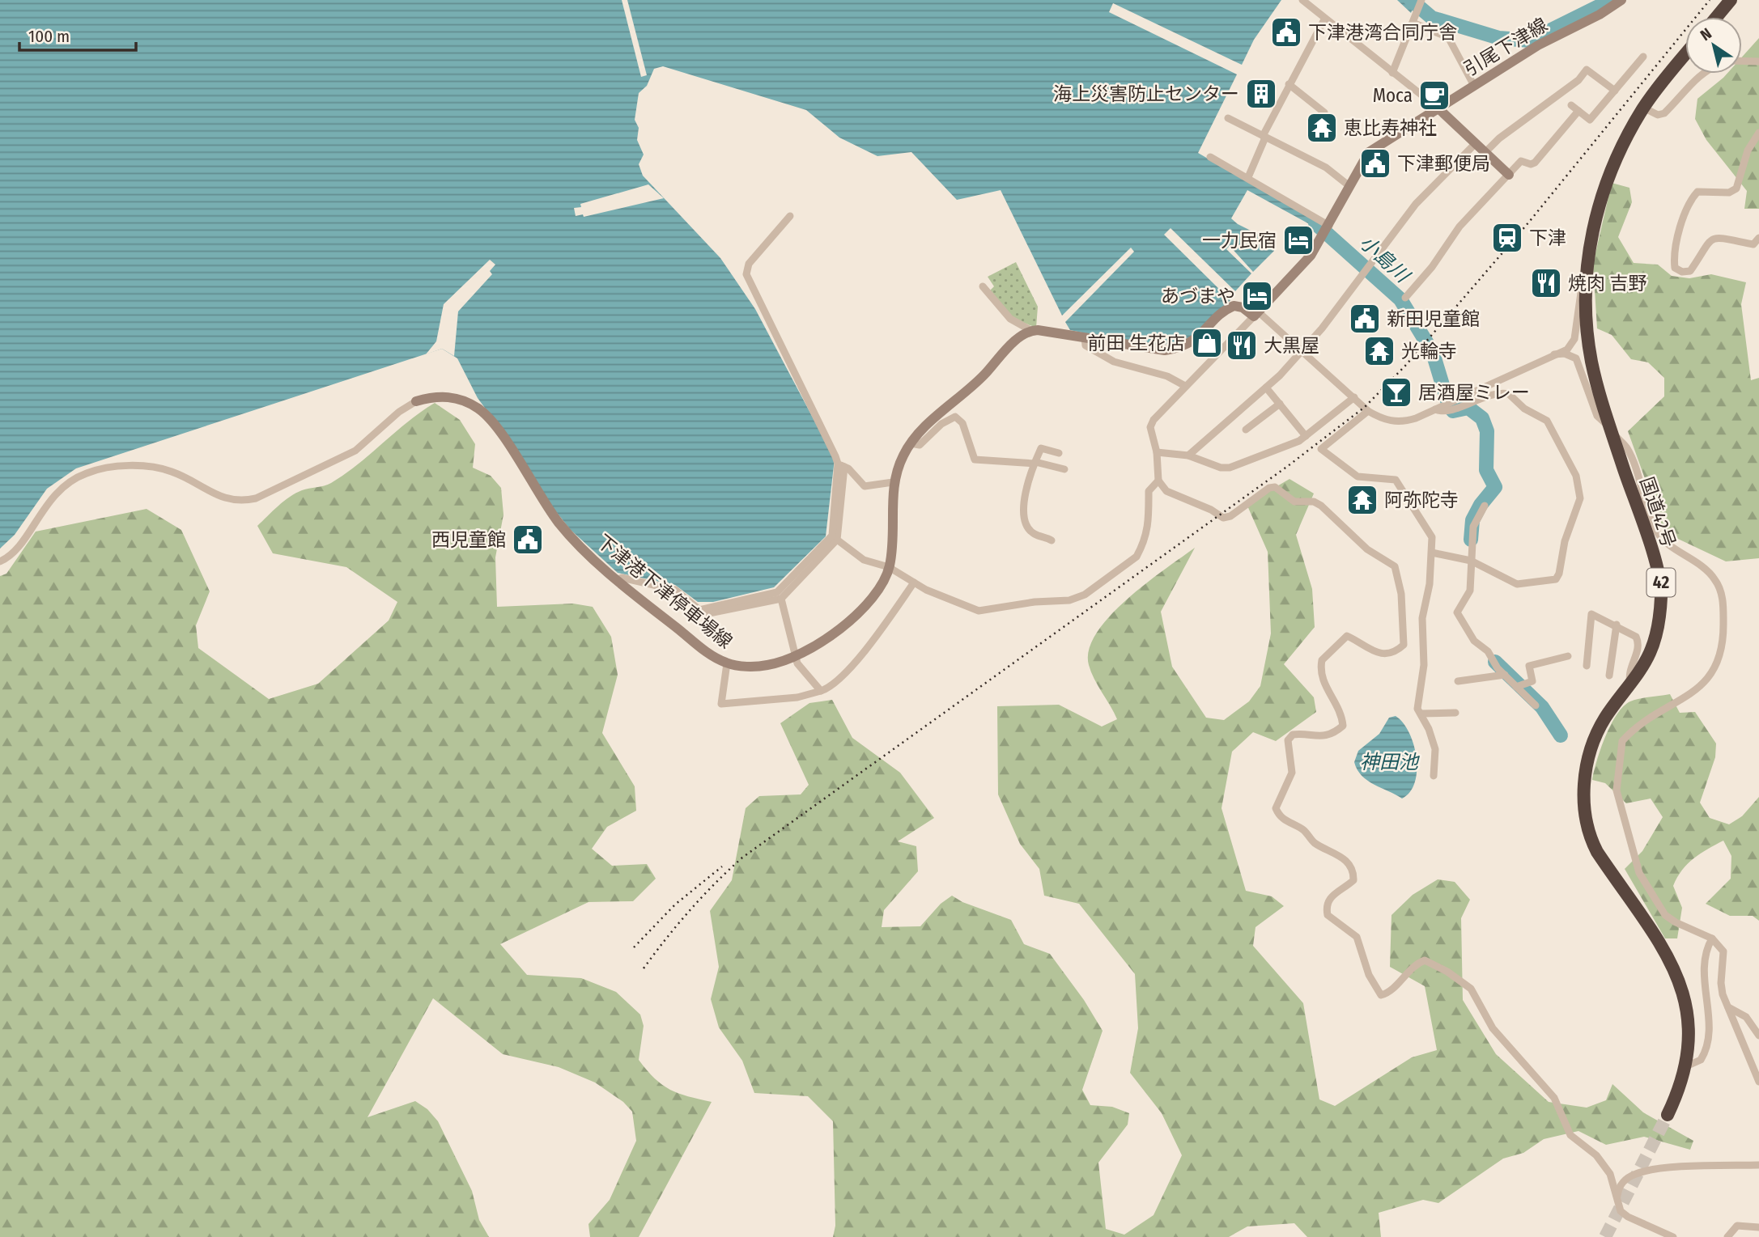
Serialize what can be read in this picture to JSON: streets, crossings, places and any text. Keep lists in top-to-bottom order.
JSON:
{
  "streets": {
    "highway": ["国道42号", "42"],
    "main road": ["引尾下津線", "下津港下津停車場線"]
  },
  "water": ["小島川", "神田池"],
  "places": {
    "public building": [
      "下津港湾合同庁舎",
      "下津郵便局",
      "新田児童館",
      "西児童館"
    ],
    "building": ["海上災害防止センター"],
    "cafe": ["Moca"],
    "temple": ["恵比寿神社", "光輪寺", "阿弥陀寺"],
    "station": ["下津"],
    "hotel": ["一力民宿", "あづまや"],
    "restaurant": ["焼肉 吉野", "大黒屋"],
    "shop": ["前田 生花店"],
    "bar": ["居酒屋ミレー"]
  },
  "scale_bar": "100 m",
  "north": "top left"
}
